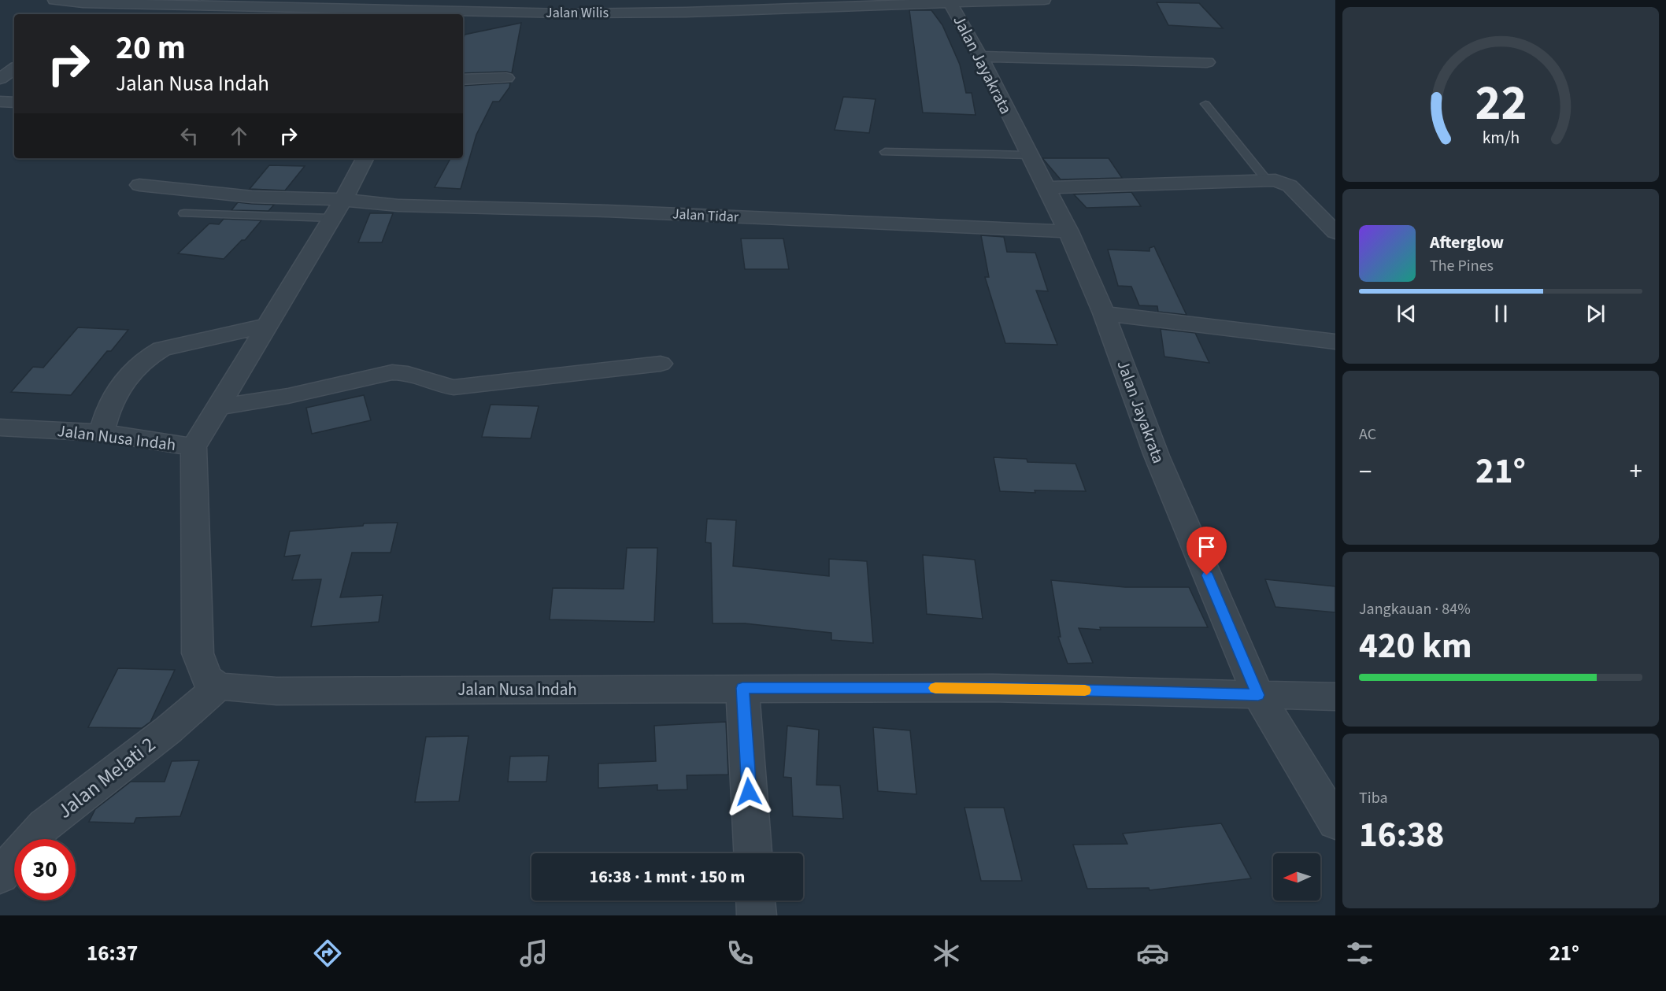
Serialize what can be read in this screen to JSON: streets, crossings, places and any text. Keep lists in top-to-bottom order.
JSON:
{
  "streets": {
    "street": [
      "Jalan Wilis",
      "Jalan Jayakrata",
      "Jalan Tidar",
      "Jalan Nusa Indah",
      "Jalan Melati 2"
    ]
  },
  "crossings": [
    ["Jalan Wilis", "Jalan Jayakrata"],
    ["Jalan Jayakrata", "Jalan Tidar"],
    ["Jalan Jayakrata", "Jalan Nusa Indah"],
    ["Jalan Nusa Indah", "Jalan Melati 2"]
  ],
  "north": "left",
  "page": {
    "turn": ["20 m", "Jalan Nusa Indah"],
    "song": ["Afterglow", "The Pines"],
    "tile": [
      "AC",
      ["Jangkauan · 84%", "420 km"],
      ["Tiba", "16:38"]
    ],
    "heat": ["−", "21°", "+"],
    "limit": "30",
    "trip": "16:38 · 1 mnt · 150 m",
    "tabs": ["16:37", "21°"],
    "gauge": ["22", "km/h"]
  }
}
